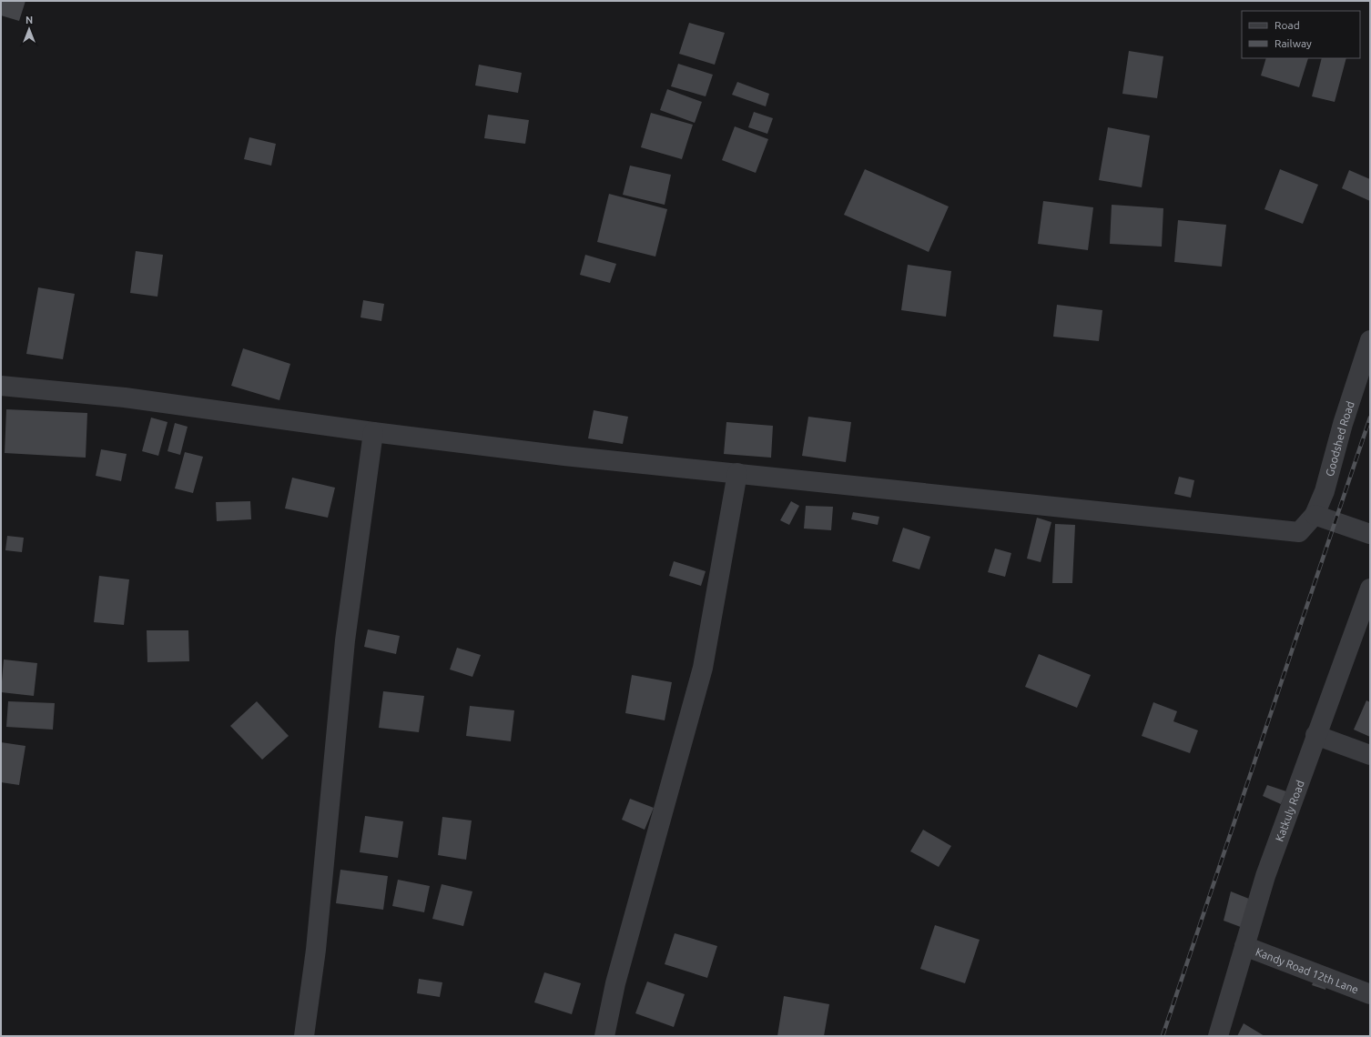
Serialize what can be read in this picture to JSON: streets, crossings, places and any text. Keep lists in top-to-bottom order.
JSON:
{
  "streets": {
    "street": ["Goodshed Road", "Katkuly Road", "Kandy Road 12th Lane"]
  },
  "crossings": [
    ["Katkuly Road", "Kandy Road 12th Lane"]
  ],
  "legend": ["Road", "Railway"],
  "north": "top"
}
